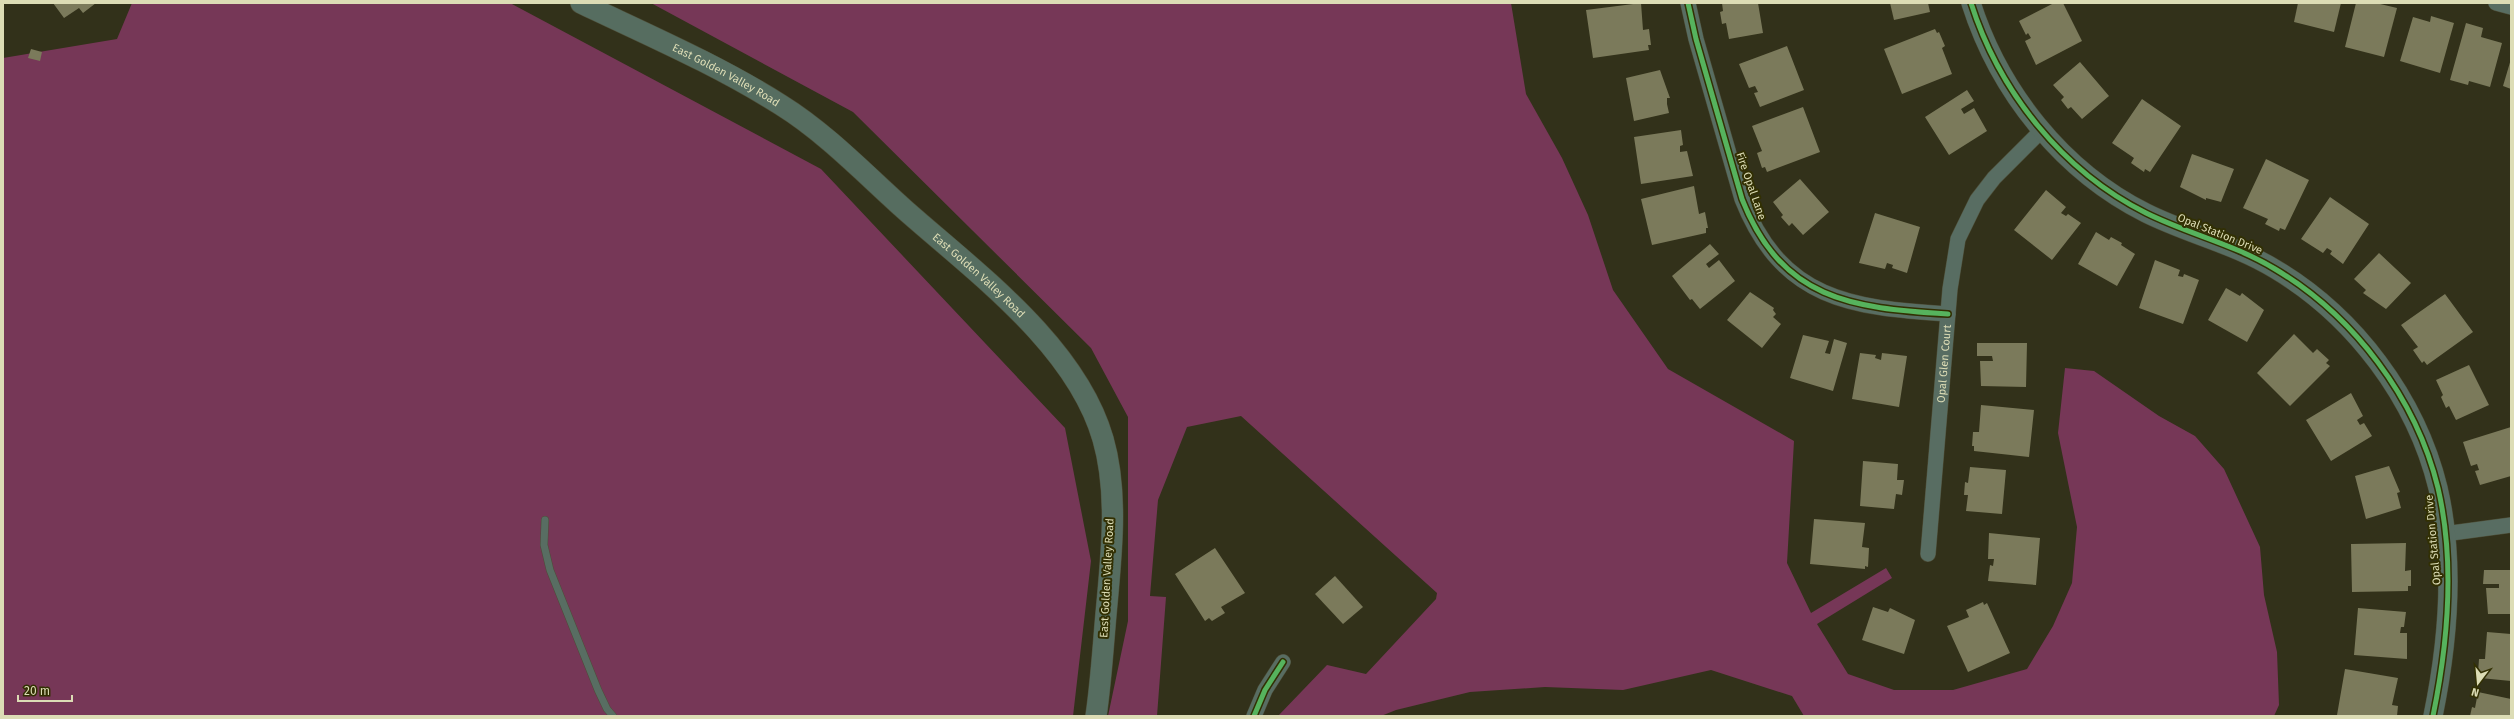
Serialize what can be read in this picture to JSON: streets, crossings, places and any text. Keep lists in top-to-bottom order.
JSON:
{
  "streets": {
    "main road": ["East Golden Valley Road"],
    "street": ["Fire Opal Lane", "Opal Station Drive", "Opal Glen Court"]
  },
  "crossings": [
    ["Fire Opal Lane", "Opal Glen Court"],
    ["Opal Station Drive", "Opal Glen Court"]
  ],
  "scale_bar": "20 m",
  "north": "bottom"
}
